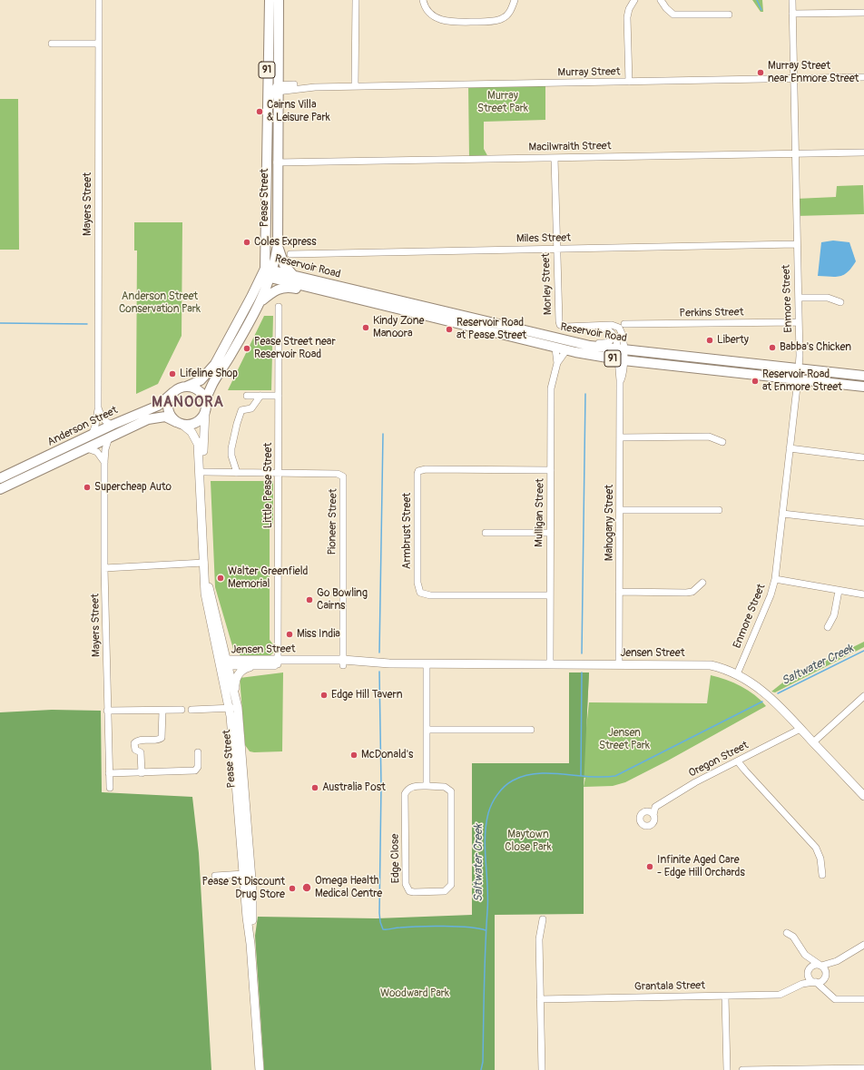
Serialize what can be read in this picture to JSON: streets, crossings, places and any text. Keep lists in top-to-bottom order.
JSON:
{
  "streets": {
    "main road": [
      "91",
      "Pease Street",
      "Reservoir Road",
      "Anderson Street"
    ],
    "street": [
      "Murray Street",
      "Macilwraith Street",
      "Mayers Street",
      "Miles Street",
      "Morley Street",
      "Enmore Street",
      "Perkins Street",
      "Little Pease Street",
      "Mulligan Street",
      "Pioneer Street",
      "Mahogany Street",
      "Armbrust Street",
      "Jensen Street",
      "Oregon Street",
      "Edge Close",
      "Grantala Street"
    ]
  },
  "crossings": [
    ["91", "Pease Street"],
    ["91", "Reservoir Road"],
    ["Murray Street", "Pease Street"],
    ["Murray Street", "Enmore Street"],
    ["Macilwraith Street", "Pease Street"],
    ["Macilwraith Street", "Morley Street"],
    ["Macilwraith Street", "Enmore Street"],
    ["Pease Street", "Reservoir Road"],
    ["Pease Street", "Anderson Street"],
    ["Pease Street", "Pioneer Street"],
    ["Pease Street", "Jensen Street"],
    ["Mayers Street", "Anderson Street"],
    ["Miles Street", "Morley Street"],
    ["Miles Street", "Enmore Street"],
    ["Reservoir Road", "Morley Street"],
    ["Reservoir Road", "Enmore Street"],
    ["Reservoir Road", "Mulligan Street"],
    ["Reservoir Road", "Mahogany Street"],
    ["Morley Street", "Mahogany Street"],
    ["Enmore Street", "Perkins Street"],
    ["Enmore Street", "Jensen Street"],
    ["Little Pease Street", "Pioneer Street"],
    ["Little Pease Street", "Jensen Street"],
    ["Mulligan Street", "Armbrust Street"],
    ["Mulligan Street", "Jensen Street"],
    ["Pioneer Street", "Jensen Street"],
    ["Mahogany Street", "Jensen Street"],
    ["Jensen Street", "Oregon Street"]
  ],
  "districts": ["MANOORA"],
  "water": ["Saltwater Creek"],
  "parks": [
    "Murray Street Park",
    "Anderson Street Conservation Park",
    "Jensen Street Park",
    "Maytown Close Park",
    "Woodward Park"
  ],
  "places": [
    "Murray Street near Enmore Street",
    "Cairns Villa & Leisure Park",
    "Coles Express",
    "Kindy Zone Manoora",
    "Reservoir Road at Pease Street",
    "Liberty",
    "Babba's Chicken",
    "Pease Street near Reservoir Road",
    "Lifeline Shop",
    "Reservoir Road at Enmore Street",
    "Supercheap Auto",
    "Walter Greenfield Memorial",
    "Go Bowling Cairns",
    "Miss India",
    "Edge Hill Tavern",
    "McDonald's",
    "Australia Post",
    "Infinite Aged Care - Edge Hill Orchards",
    "Omega Health Medical Centre",
    "Pease St Discount Drug Store"
  ]
}
